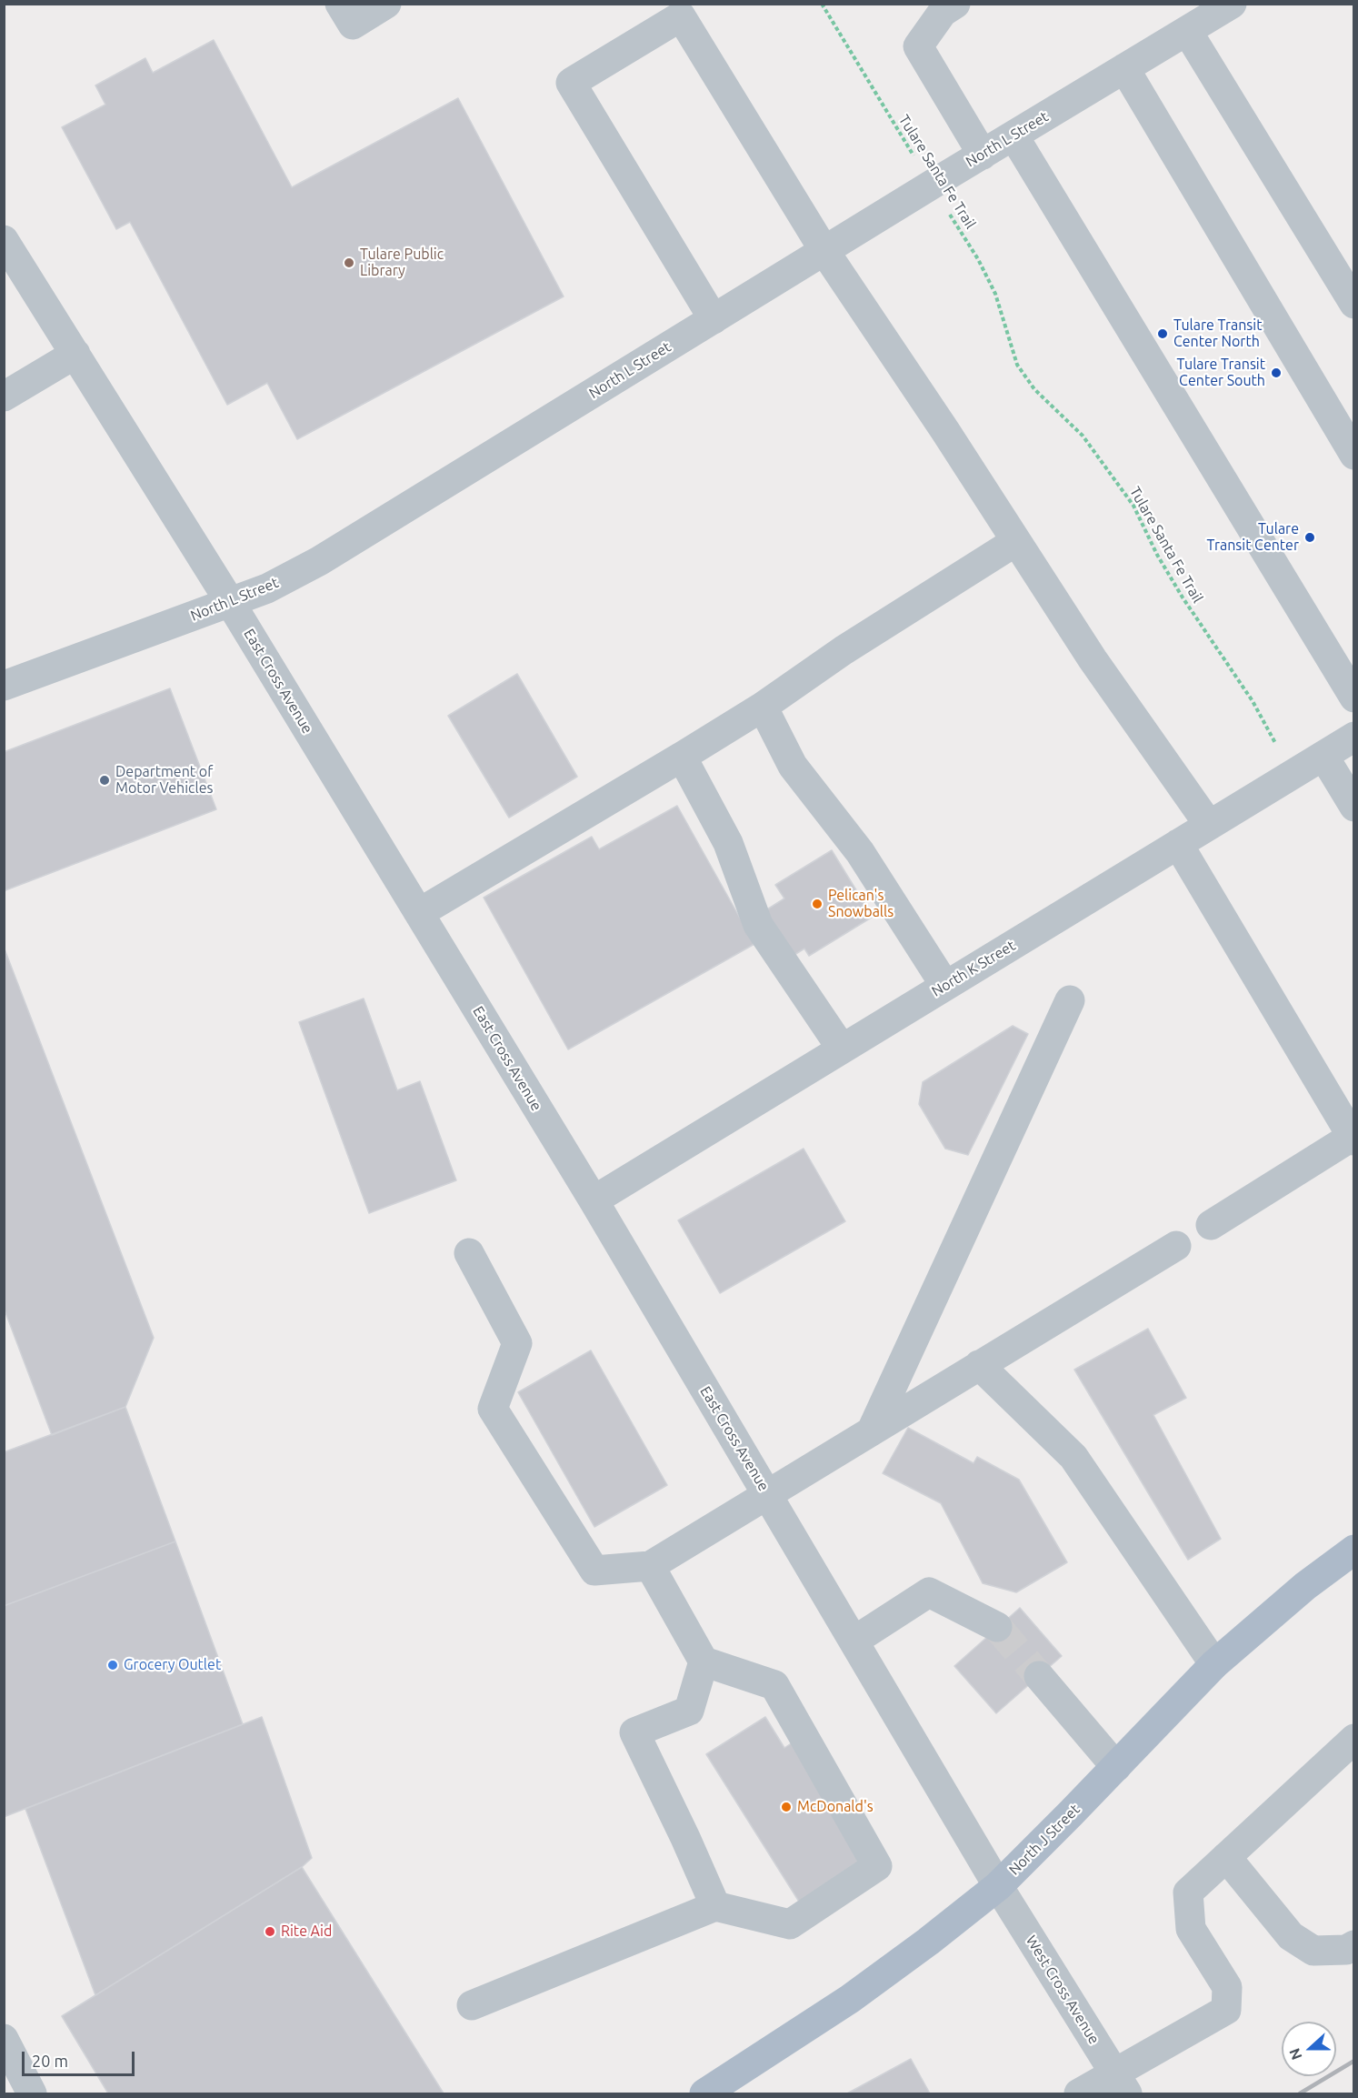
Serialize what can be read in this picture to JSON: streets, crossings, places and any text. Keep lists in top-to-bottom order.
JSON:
{
  "streets": {
    "main road": ["North J Street"],
    "street": [
      "North L Street",
      "East Cross Avenue",
      "North K Street",
      "West Cross Avenue"
    ],
    "path": ["Tulare Santa Fe Trail"]
  },
  "crossings": [
    ["North L Street", "Tulare Santa Fe Trail"],
    ["North L Street", "East Cross Avenue"],
    ["Tulare Santa Fe Trail", "North K Street"],
    ["East Cross Avenue", "North K Street"],
    ["East Cross Avenue", "North J Street"],
    ["East Cross Avenue", "West Cross Avenue"],
    ["North J Street", "West Cross Avenue"]
  ],
  "places": [
    "Tulare Public Library",
    "Tulare Transit Center North",
    "Tulare Transit Center South",
    "Tulare Transit Center",
    "Department of Motor Vehicles",
    "Pelican's Snowballs",
    "Grocery Outlet",
    "McDonald's",
    "Rite Aid"
  ],
  "scale_bar": "20 m",
  "north": "left"
}
